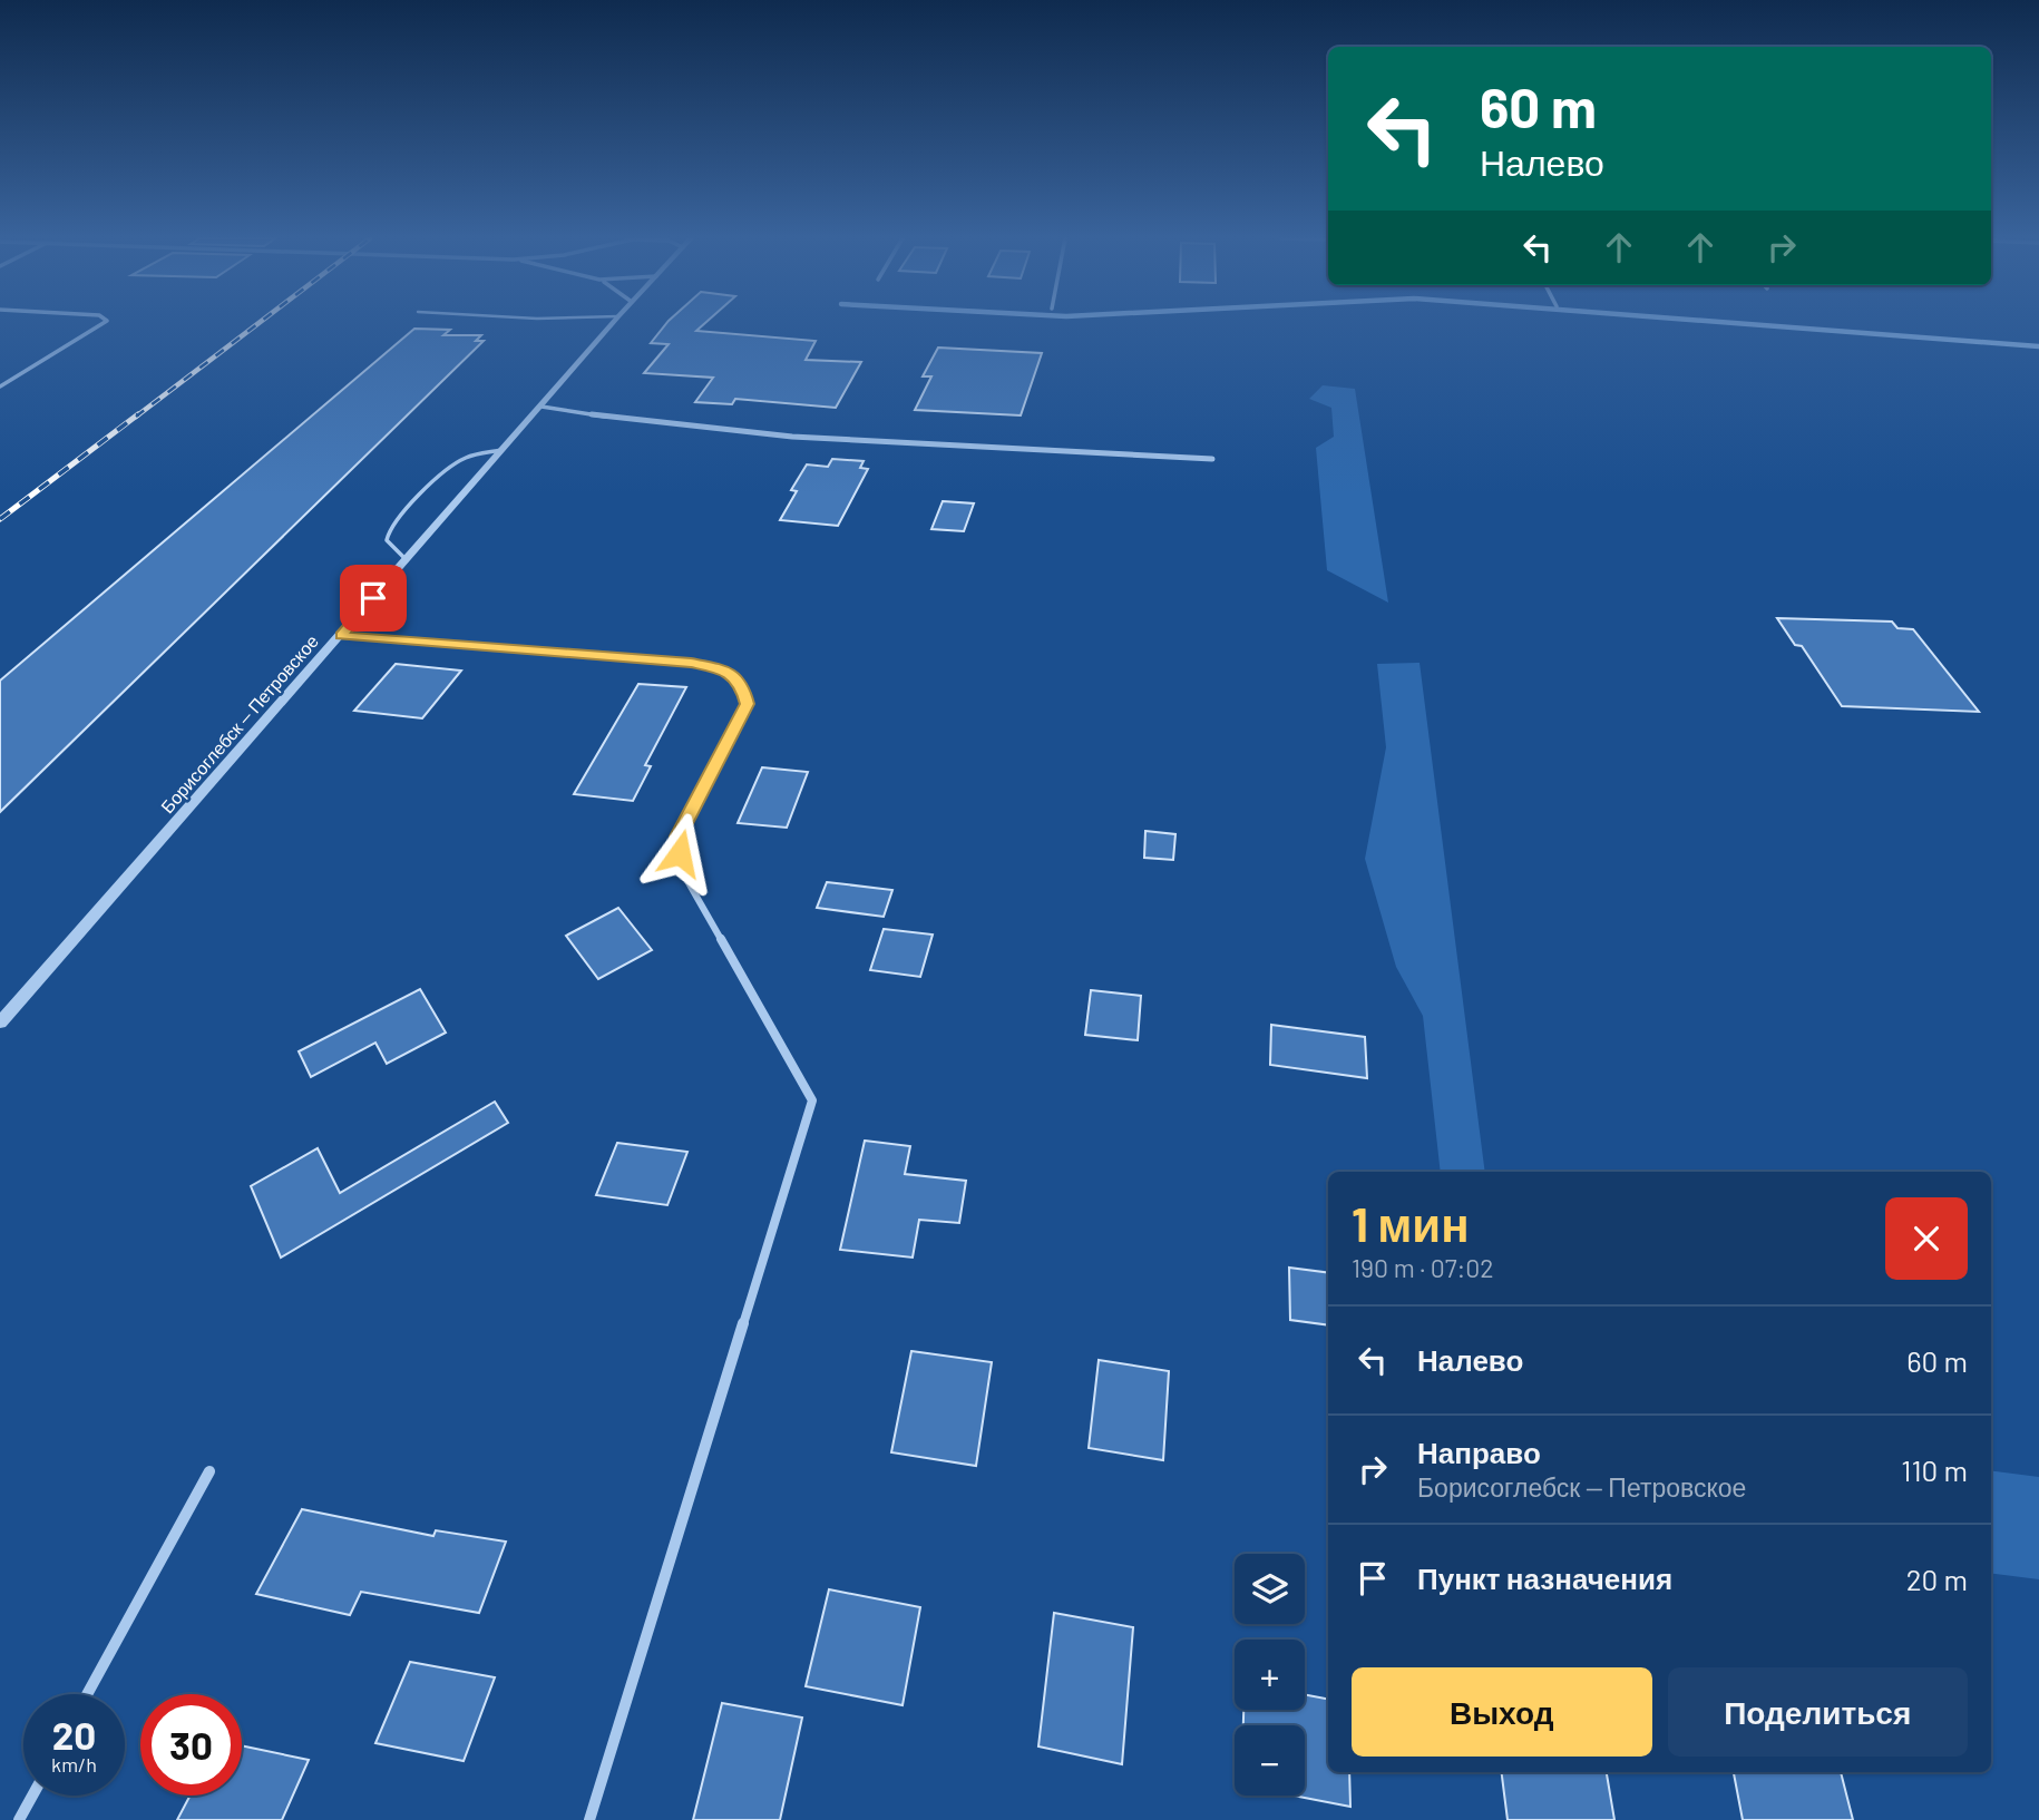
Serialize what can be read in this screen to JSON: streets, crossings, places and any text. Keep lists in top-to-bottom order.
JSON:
{
  "streets": {
    "street": ["Борисоглебск — Петровское"]
  },
  "page": {
    "turn": ["60 m", "Налево"],
    "heading": ["1 мин", "190 m · 07:02"],
    "list": [
      {
        "name": "Налево",
        "value": "60 m"
      },
      {
        "name": "Направо",
        "note": "Борисоглебск — Петровское",
        "value": "110 m"
      },
      {
        "name": "Пункт назначения",
        "value": "20 m"
      }
    ],
    "map_buttons": ["+", "−"],
    "buttons": ["Выход", "Поделиться"],
    "speed": "20 km/h",
    "limit": "30"
  }
}
